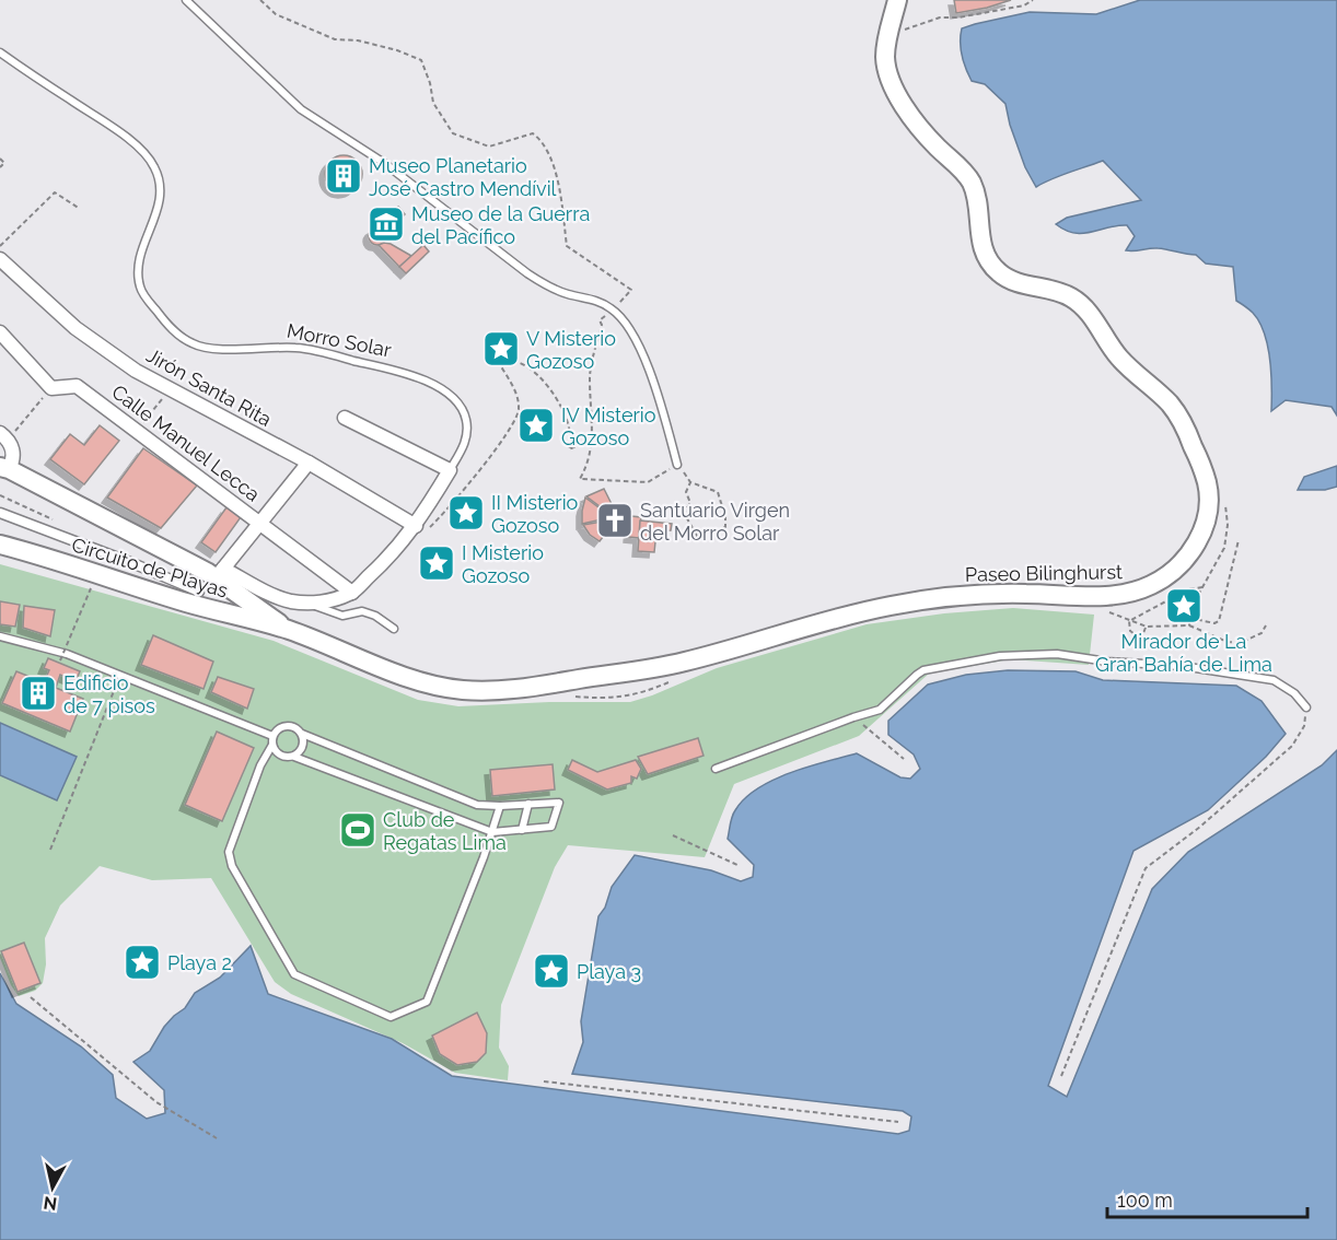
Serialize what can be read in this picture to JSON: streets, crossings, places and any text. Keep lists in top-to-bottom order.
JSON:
{
  "streets": {
    "main road": ["Circuito de Playas", "Paseo Bilinghurst"],
    "street": ["Morro Solar", "Jirón Santa Rita", "Calle Manuel Lecca"]
  },
  "crossings": [
    ["Morro Solar", "Jirón Santa Rita"],
    ["Morro Solar", "Calle Manuel Lecca"],
    ["Circuito de Playas", "Paseo Bilinghurst"]
  ],
  "places": {
    "building": ["Museo Planetario José Castro Mendívil", "Edificio de 7 pisos"],
    "museum": ["Museo de la Guerra del Pacífico"],
    "place": [
      "V Misterio Gozoso",
      "IV Misterio Gozoso",
      "II Misterio Gozoso",
      "I Misterio Gozoso",
      "Mirador de La Gran Bahía de Lima",
      "Playa 2",
      "Playa 3"
    ],
    "church": ["Santuario Virgen del Morro Solar"],
    "sports": ["Club de Regatas Lima"]
  },
  "scale_bar": "100 m",
  "north": "bottom"
}
